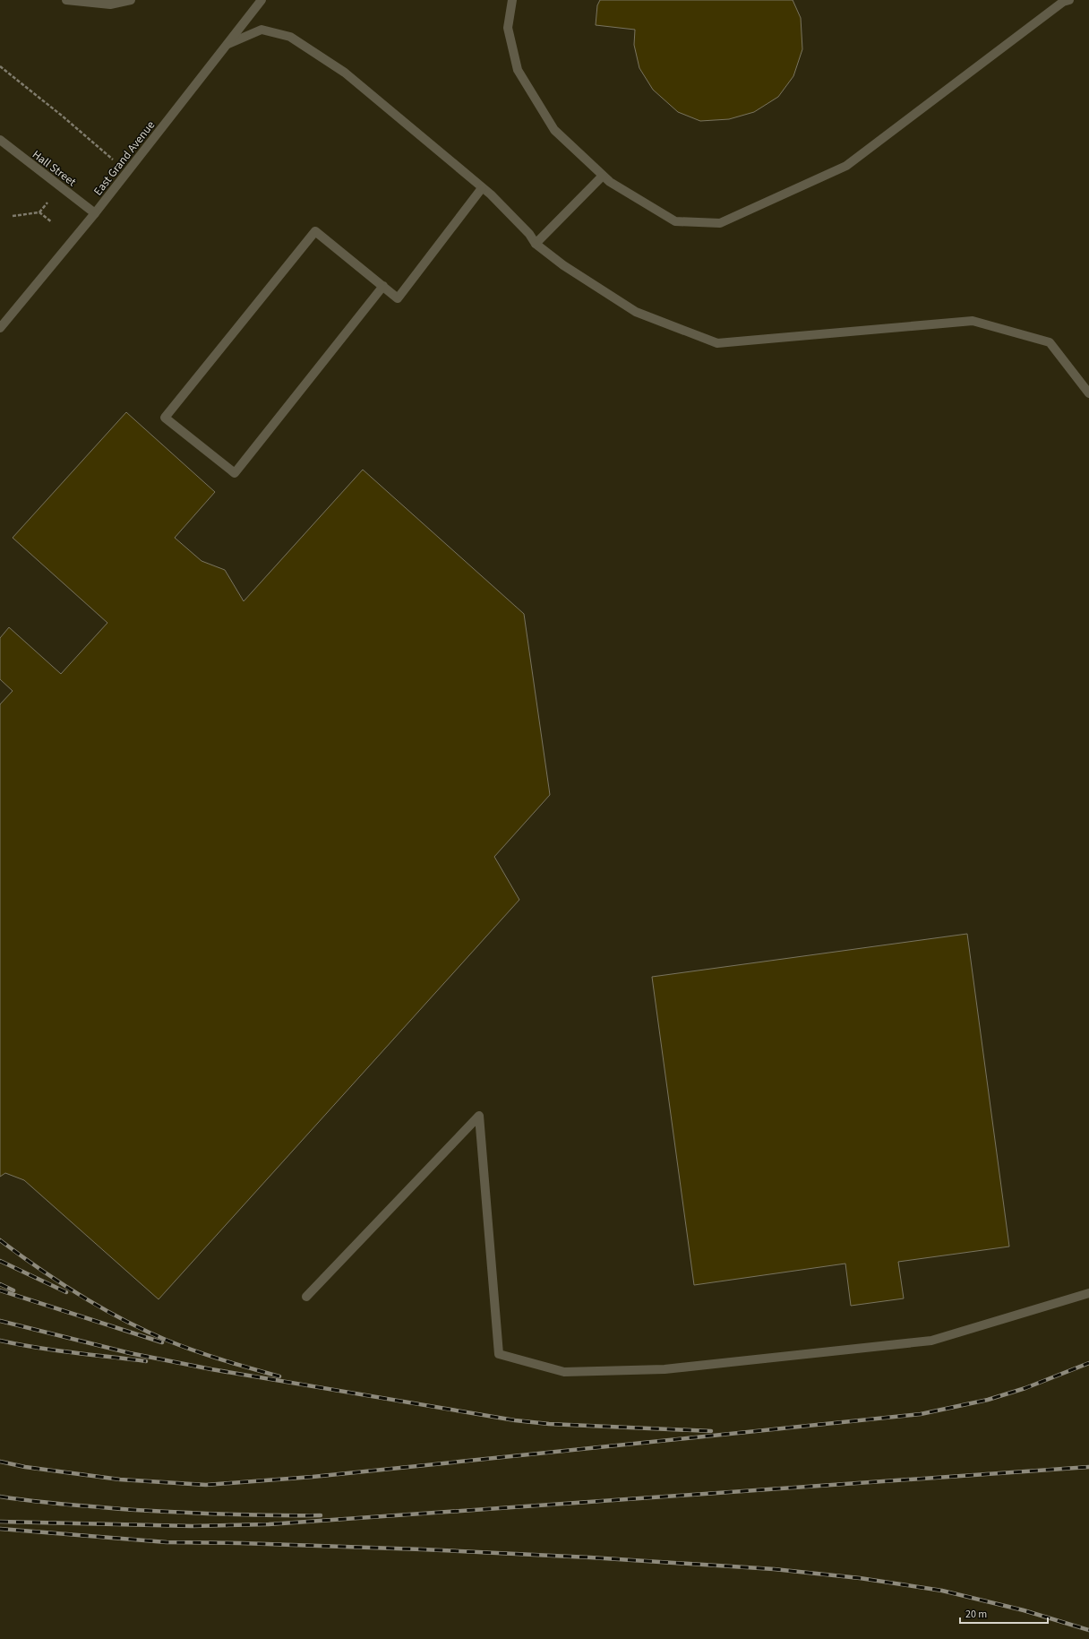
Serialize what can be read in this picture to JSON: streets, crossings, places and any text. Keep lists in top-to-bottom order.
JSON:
{
  "streets": {
    "street": ["East Grand Avenue", "Hall Street"]
  },
  "crossings": [
    ["East Grand Avenue", "Hall Street"]
  ],
  "scale_bar": "20 m"
}
